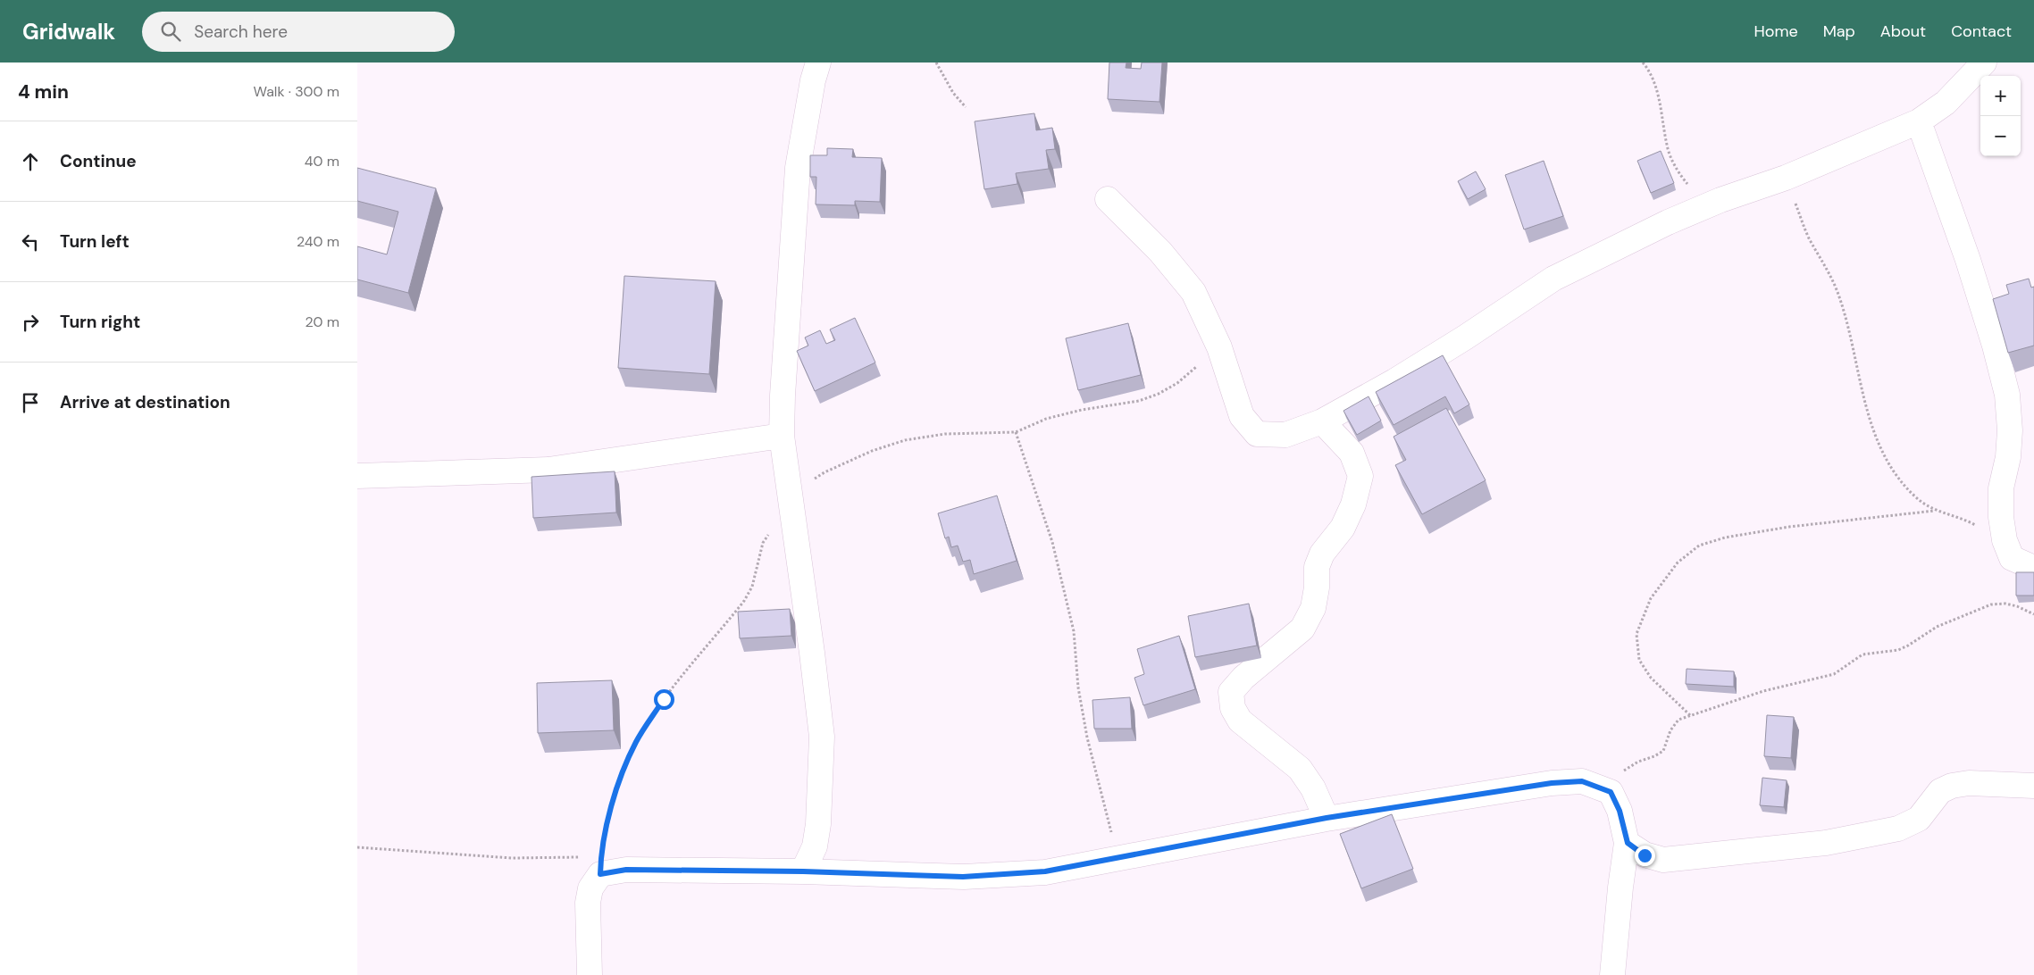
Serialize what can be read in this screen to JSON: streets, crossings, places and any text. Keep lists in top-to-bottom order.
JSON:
{
  "page": {
    "header": "Gridwalk",
    "search": "Search here",
    "nav": [
      "Home",
      "Map",
      "About",
      "Contact"
    ],
    "heading": ["4 min", "Walk · 300 m"],
    "map_buttons": ["+", "−"],
    "list": [
      ["Continue", "40 m"],
      ["Turn left", "240 m"],
      ["Turn right", "20 m"],
      "Arrive at destination"
    ]
  }
}
